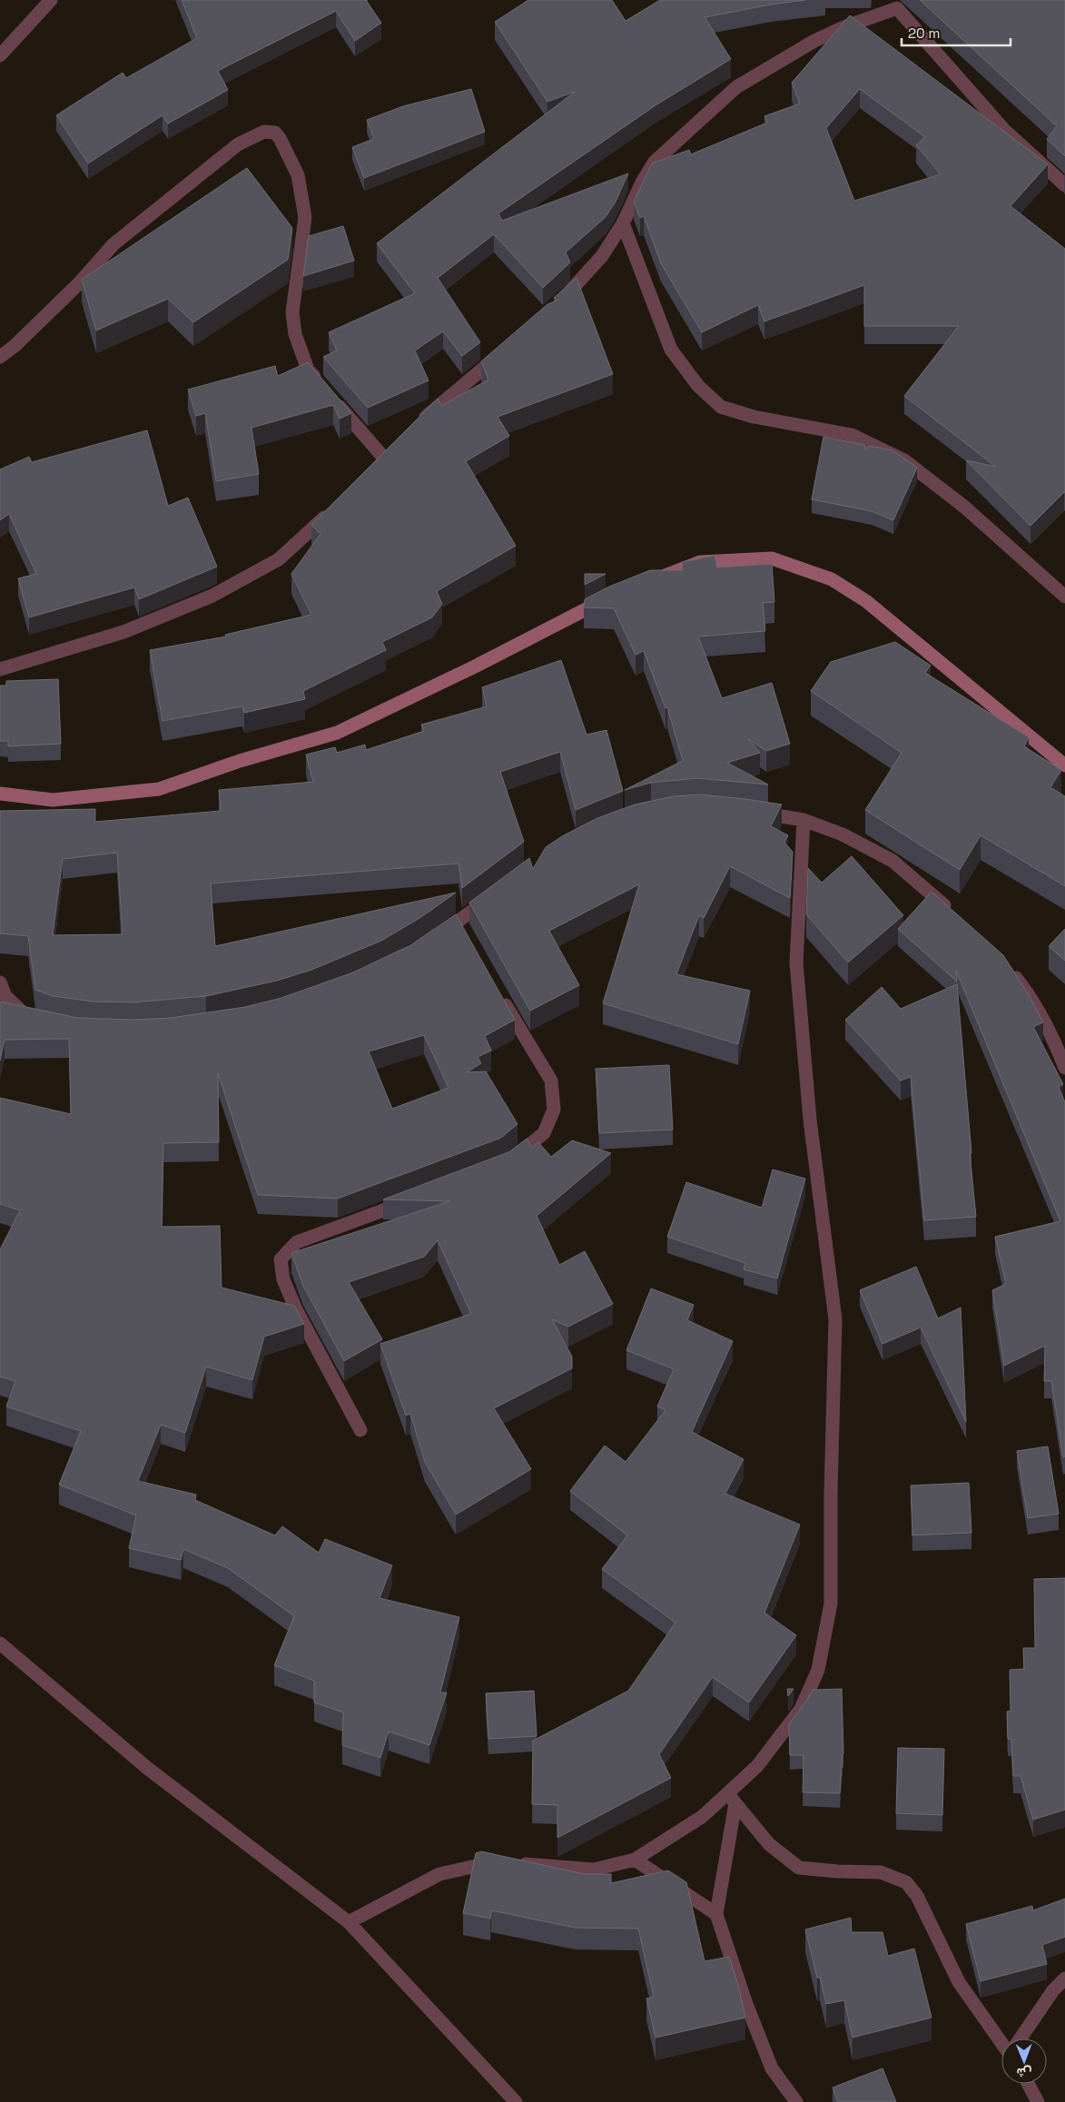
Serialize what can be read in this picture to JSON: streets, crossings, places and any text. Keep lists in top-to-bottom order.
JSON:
{
  "scale_bar": "20 m",
  "north": "bottom"
}
